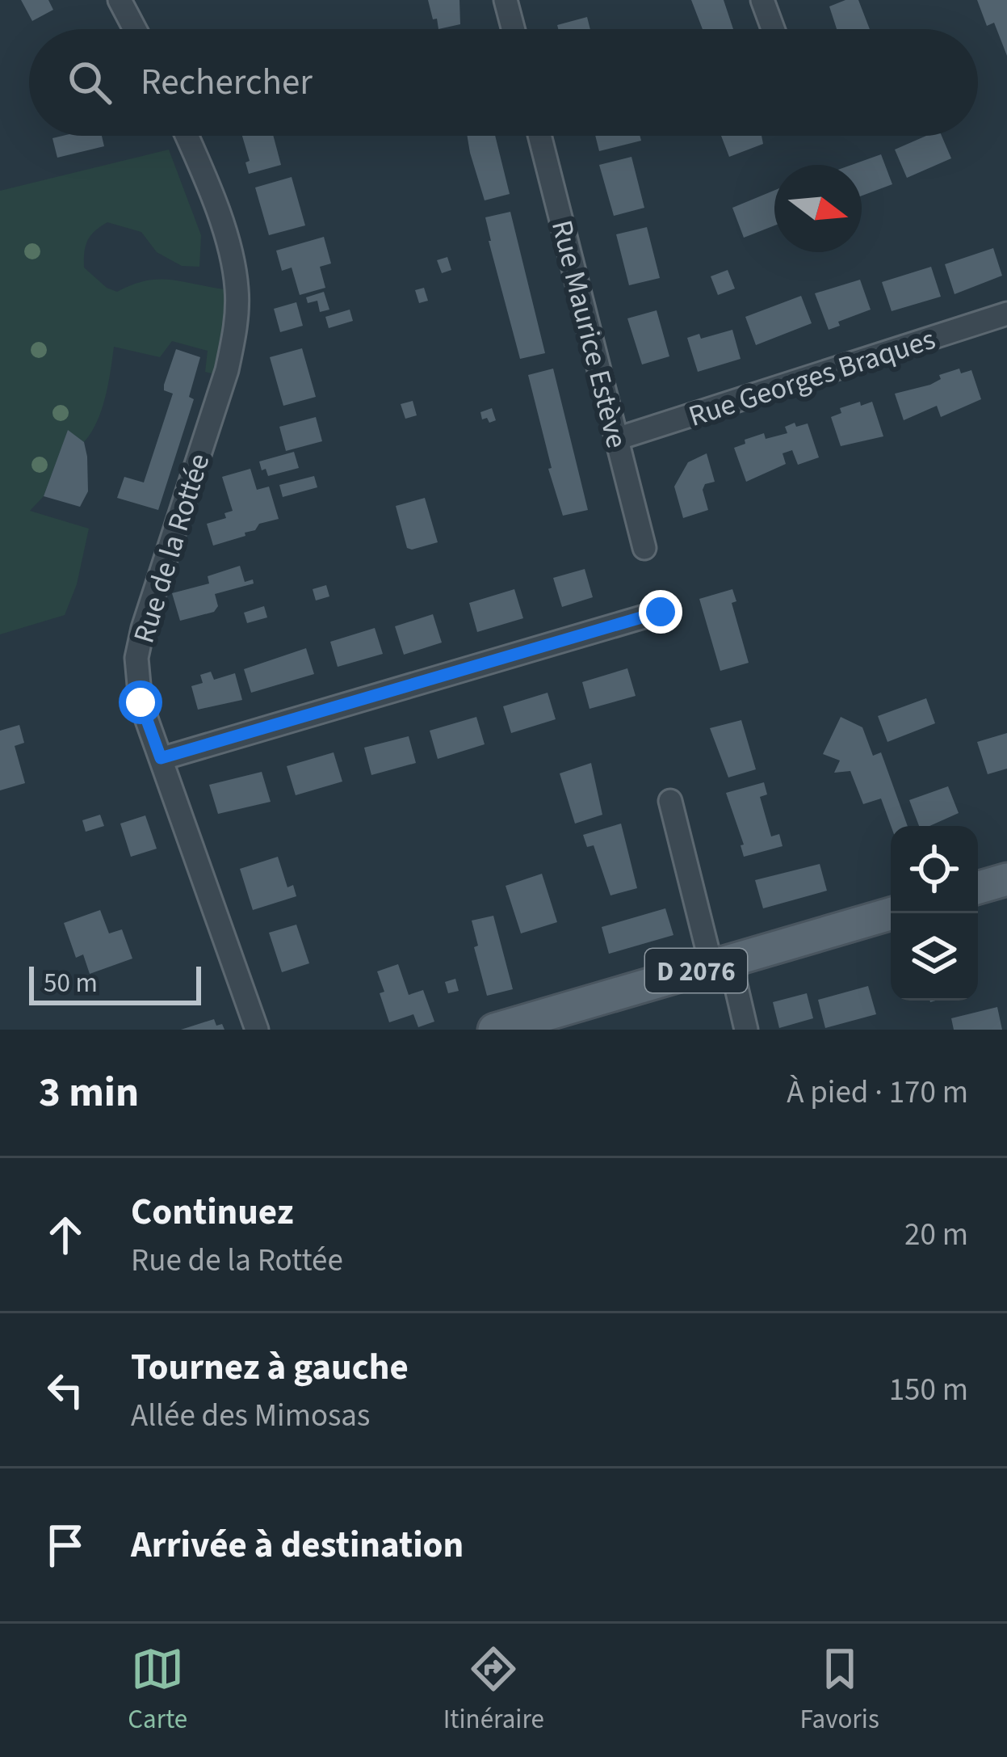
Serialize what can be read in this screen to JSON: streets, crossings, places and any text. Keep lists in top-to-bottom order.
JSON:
{
  "streets": {
    "main road": ["D 2076"],
    "street": ["Rue Maurice Estève", "Rue Georges Braques", "Rue de la Rottée"]
  },
  "crossings": [
    ["Rue Maurice Estève", "Rue Georges Braques"]
  ],
  "scale_bar": "50 m",
  "north": "right",
  "page": {
    "search": "Rechercher",
    "scale": "50 m",
    "heading": ["3 min", "À pied · 170 m"],
    "list": [
      ["Continuez", "Rue de la Rottée", "20 m"],
      ["Tournez à gauche", "Allée des Mimosas", "150 m"],
      "Arrivée à destination"
    ],
    "nav": ["Carte", "Itinéraire", "Favoris"]
  }
}
